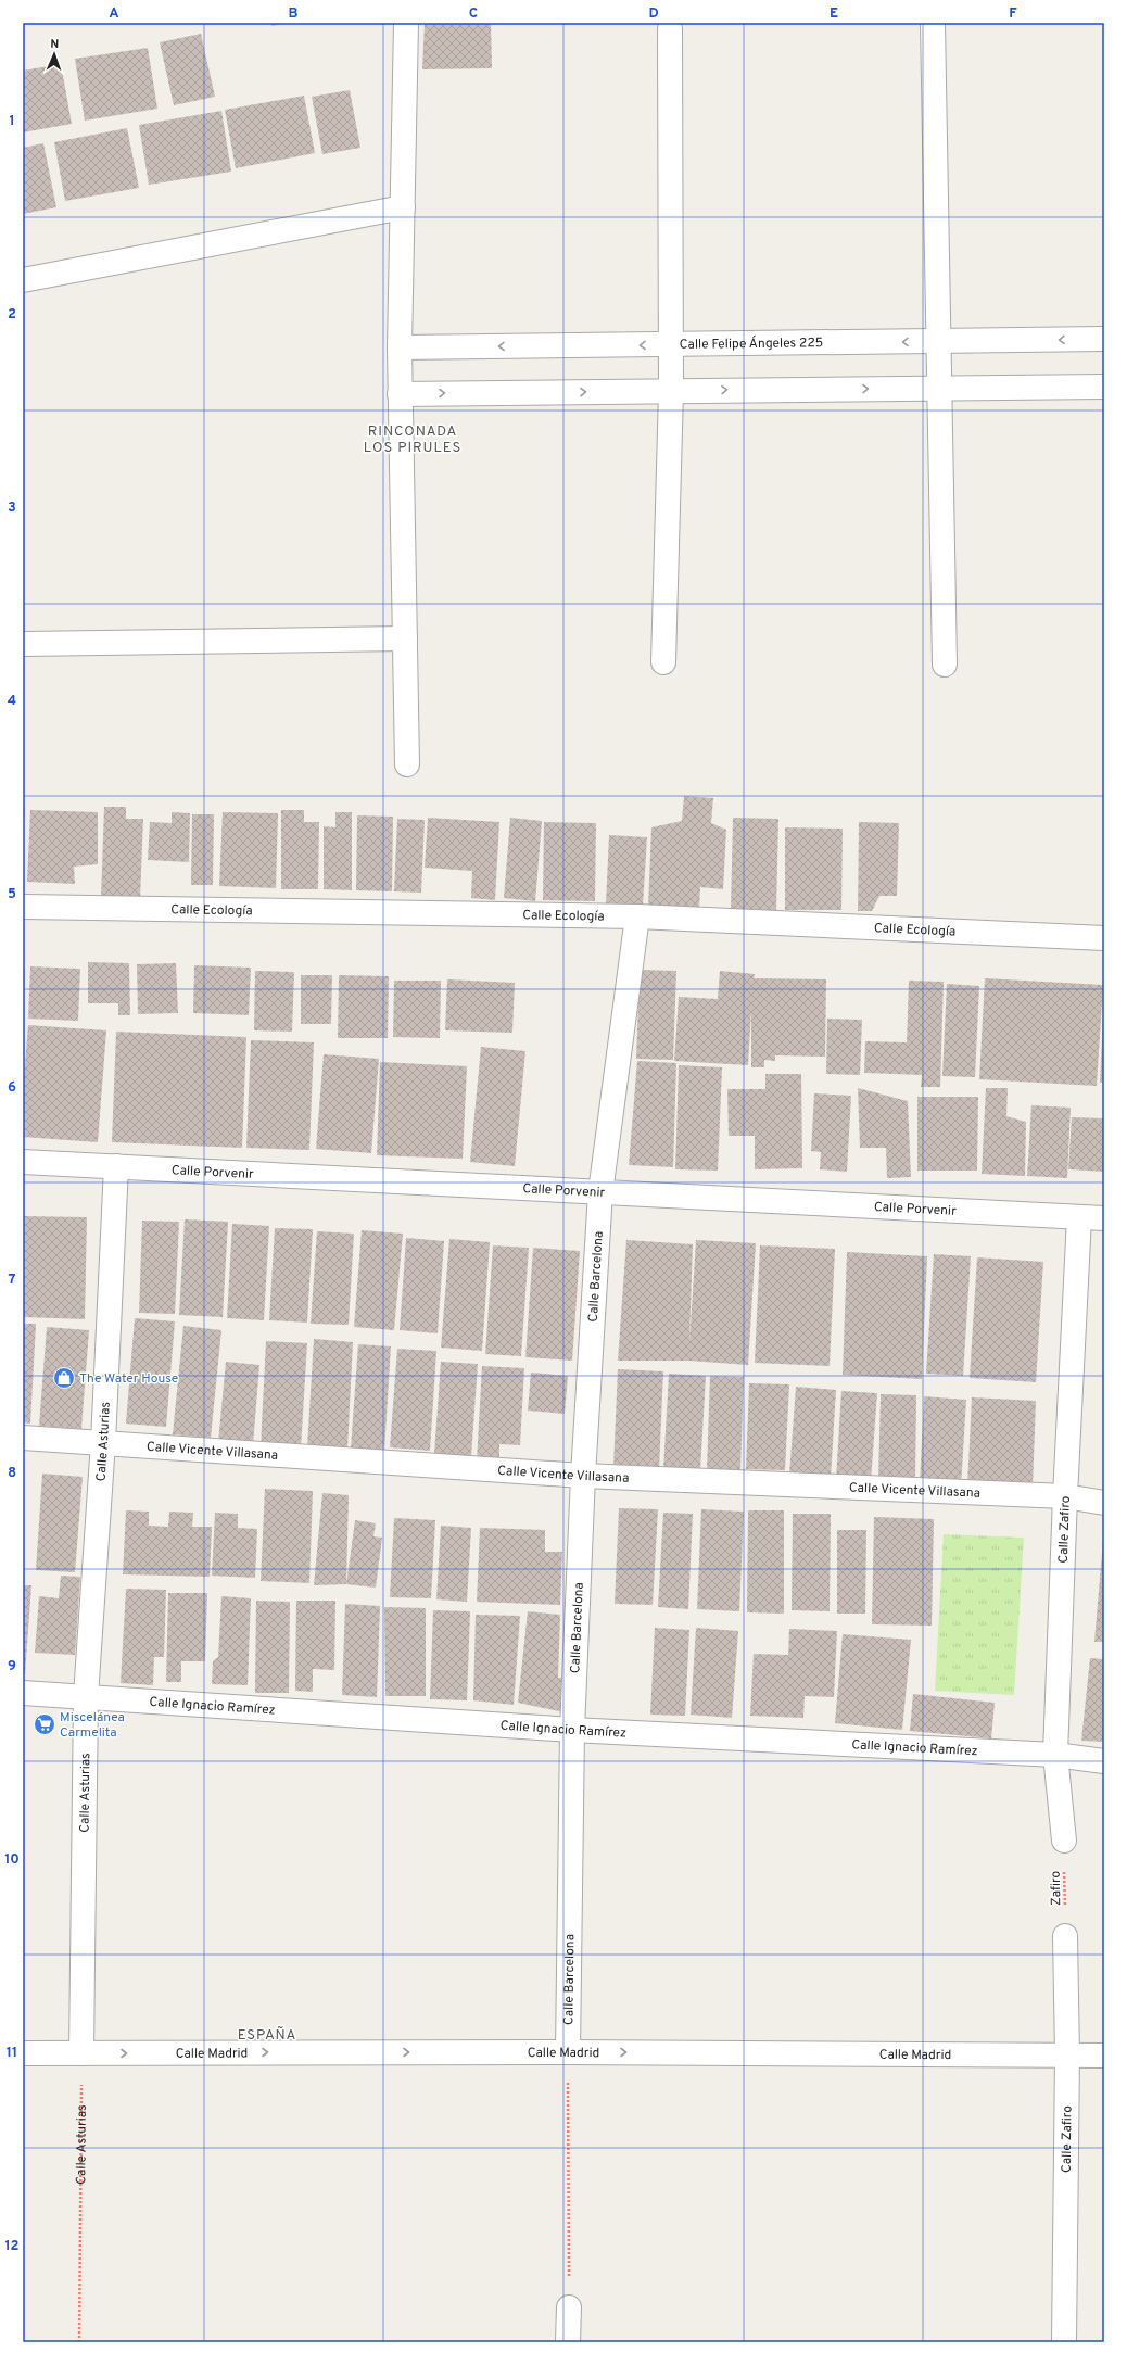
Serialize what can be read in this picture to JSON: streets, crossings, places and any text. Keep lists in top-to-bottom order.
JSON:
{
  "streets": {
    "street": [
      "Calle Felipe Ángeles 225",
      "Calle Ecología",
      "Calle Porvenir",
      "Calle Barcelona",
      "Calle Asturias",
      "Calle Vicente Villasana",
      "Calle Zafiro",
      "Calle Ignacio Ramírez",
      "Calle Madrid"
    ],
    "path": ["Zafiro"]
  },
  "crossings": [
    ["Calle Ecología", "Calle Barcelona"],
    ["Calle Porvenir", "Calle Barcelona"],
    ["Calle Porvenir", "Calle Asturias"],
    ["Calle Porvenir", "Calle Zafiro"],
    ["Calle Barcelona", "Calle Vicente Villasana"],
    ["Calle Barcelona", "Calle Ignacio Ramírez"],
    ["Calle Barcelona", "Calle Madrid"],
    ["Calle Asturias", "Calle Vicente Villasana"],
    ["Calle Asturias", "Calle Ignacio Ramírez"],
    ["Calle Asturias", "Calle Madrid"],
    ["Calle Vicente Villasana", "Calle Zafiro"],
    ["Calle Zafiro", "Calle Ignacio Ramírez"],
    ["Calle Zafiro", "Zafiro"],
    ["Calle Zafiro", "Calle Madrid"]
  ],
  "one_way": ["Calle Madrid"],
  "districts": ["RINCONADA LOS PIRULES", "ESPAÑA"],
  "places": {
    "shop": ["The Water House"],
    "supermarket": ["Miscelánea Carmelita"]
  },
  "north": "top",
  "grid": {
    "columns": [
      "A",
      "B",
      "C",
      "D",
      "E",
      "F"
    ],
    "rows": [
      "1",
      "2",
      "3",
      "4",
      "5",
      "6",
      "7",
      "8",
      "9",
      "10",
      "11",
      "12"
    ]
  }
}
